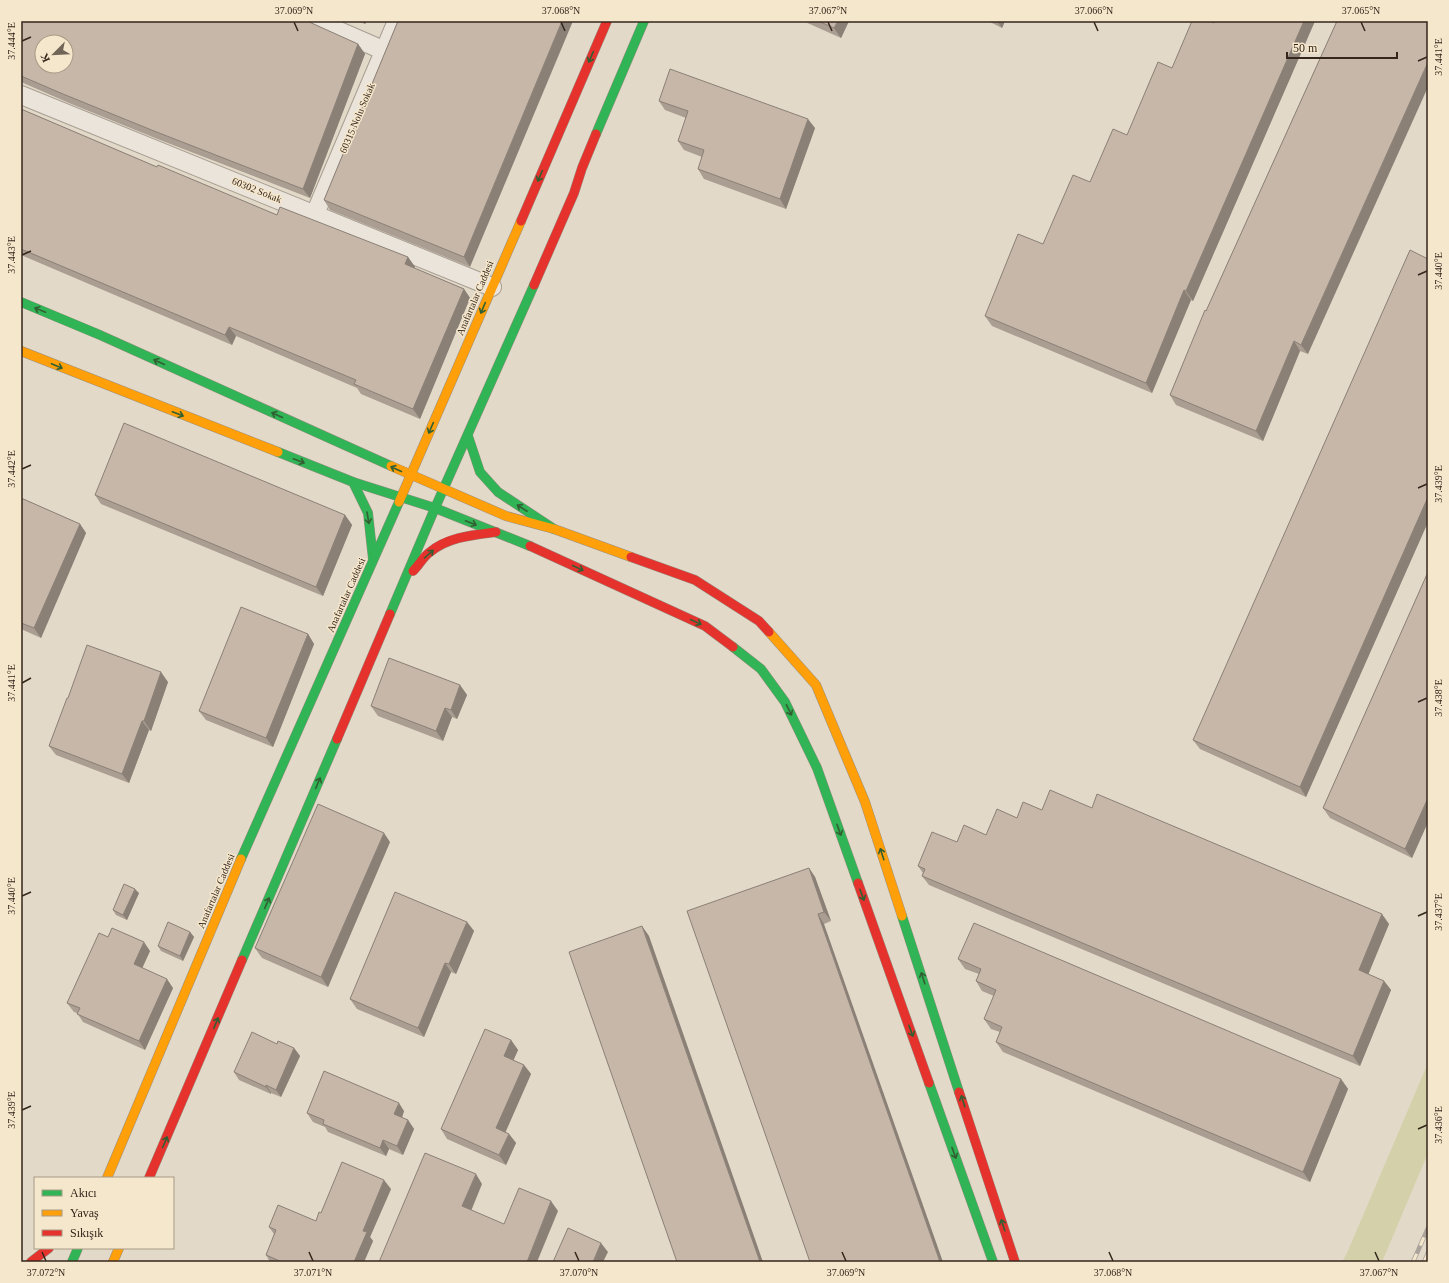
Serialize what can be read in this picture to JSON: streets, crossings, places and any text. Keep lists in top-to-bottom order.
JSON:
{
  "streets": {
    "main road": ["Anafartalar Caddesi"],
    "street": ["60315 Nolu Sokak", "60302 Sokak"]
  },
  "crossings": [
    ["60315 Nolu Sokak", "60302 Sokak"],
    ["60302 Sokak", "Anafartalar Caddesi"]
  ],
  "legend": ["Akıcı", "Yavaş", "Sıkışık"],
  "scale_bar": "50 m",
  "north": "bottom left",
  "coordinates": [
    "37.069°N",
    "37.068°N",
    "37.067°N",
    "37.066°N",
    "37.065°N",
    "37.444°E",
    "37.441°E",
    "37.443°E",
    "37.440°E",
    "37.442°E",
    "37.439°E",
    "37.438°E",
    "37.437°E",
    "37.436°E",
    "37.072°N",
    "37.071°N",
    "37.070°N"
  ]
}
